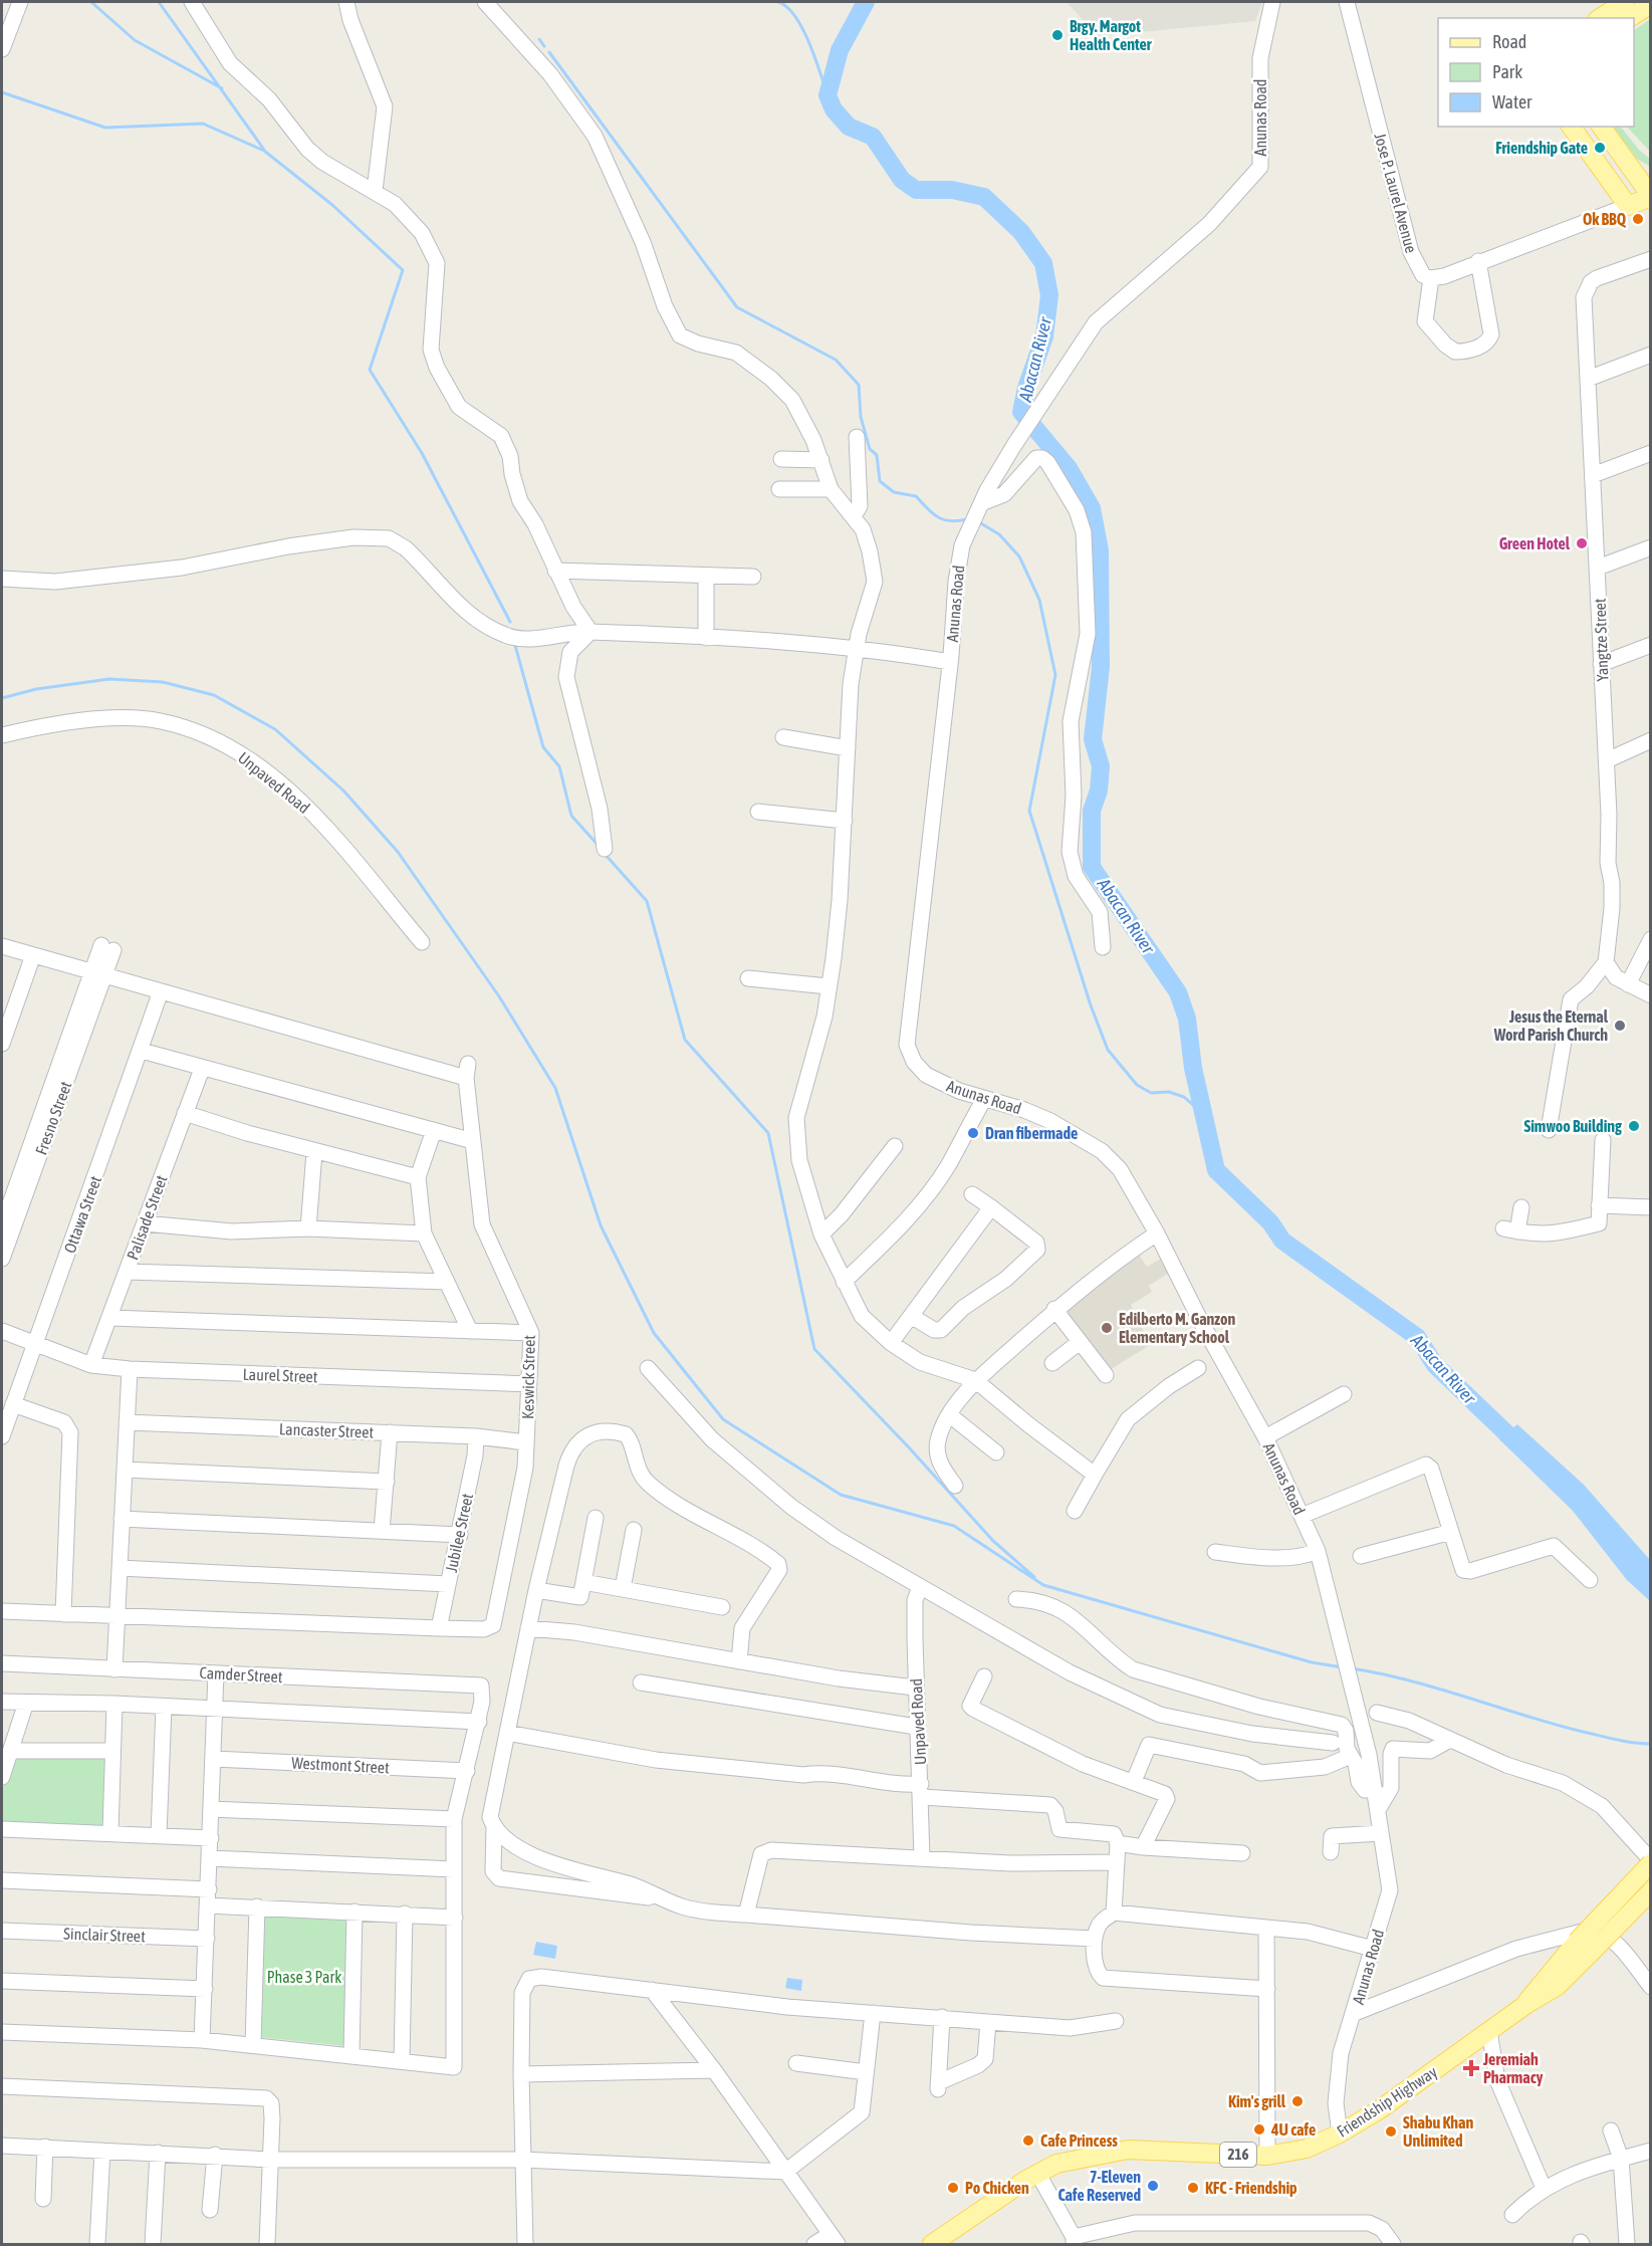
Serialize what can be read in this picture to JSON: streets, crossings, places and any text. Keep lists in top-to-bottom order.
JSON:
{
  "streets": {
    "main road": ["Friendship Highway", "216"],
    "street": [
      "Anunas Road",
      "Jose P. Laurel Avenue",
      "Yangtze Street",
      "Unpaved Road",
      "Fresno Street",
      "Ottawa Street",
      "Palisade Street",
      "Laurel Street",
      "Keswick Street",
      "Lancaster Street",
      "Jubilee Street",
      "Camder Street",
      "Westmont Street",
      "Sinclair Street"
    ]
  },
  "crossings": [
    ["Anunas Road", "Friendship Highway"],
    ["Ottawa Street", "Laurel Street"],
    ["Ottawa Street", "Keswick Street"],
    ["Palisade Street", "Laurel Street"],
    ["Laurel Street", "Keswick Street"],
    ["Keswick Street", "Lancaster Street"],
    ["Keswick Street", "Jubilee Street"],
    ["Lancaster Street", "Jubilee Street"]
  ],
  "water": ["Abacan River"],
  "parks": ["Phase 3 Park"],
  "places": {
    "other": [
      "Brgy. Margot Health Center",
      "Friendship Gate",
      "Ok BBQ",
      "Green Hotel",
      "Jesus the Eternal Word Parish Church",
      "Simwoo Building",
      "Dran fibermade",
      "Edilberto M. Ganzon Elementary School",
      "Kim's grill",
      "4U cafe",
      "Shabu Khan Unlimited",
      "Cafe Princess",
      "7-Eleven Cafe Reserved",
      "Po Chicken",
      "KFC - Friendship"
    ],
    "health": ["Jeremiah Pharmacy"]
  },
  "legend": ["Road", "Park", "Water"]
}
